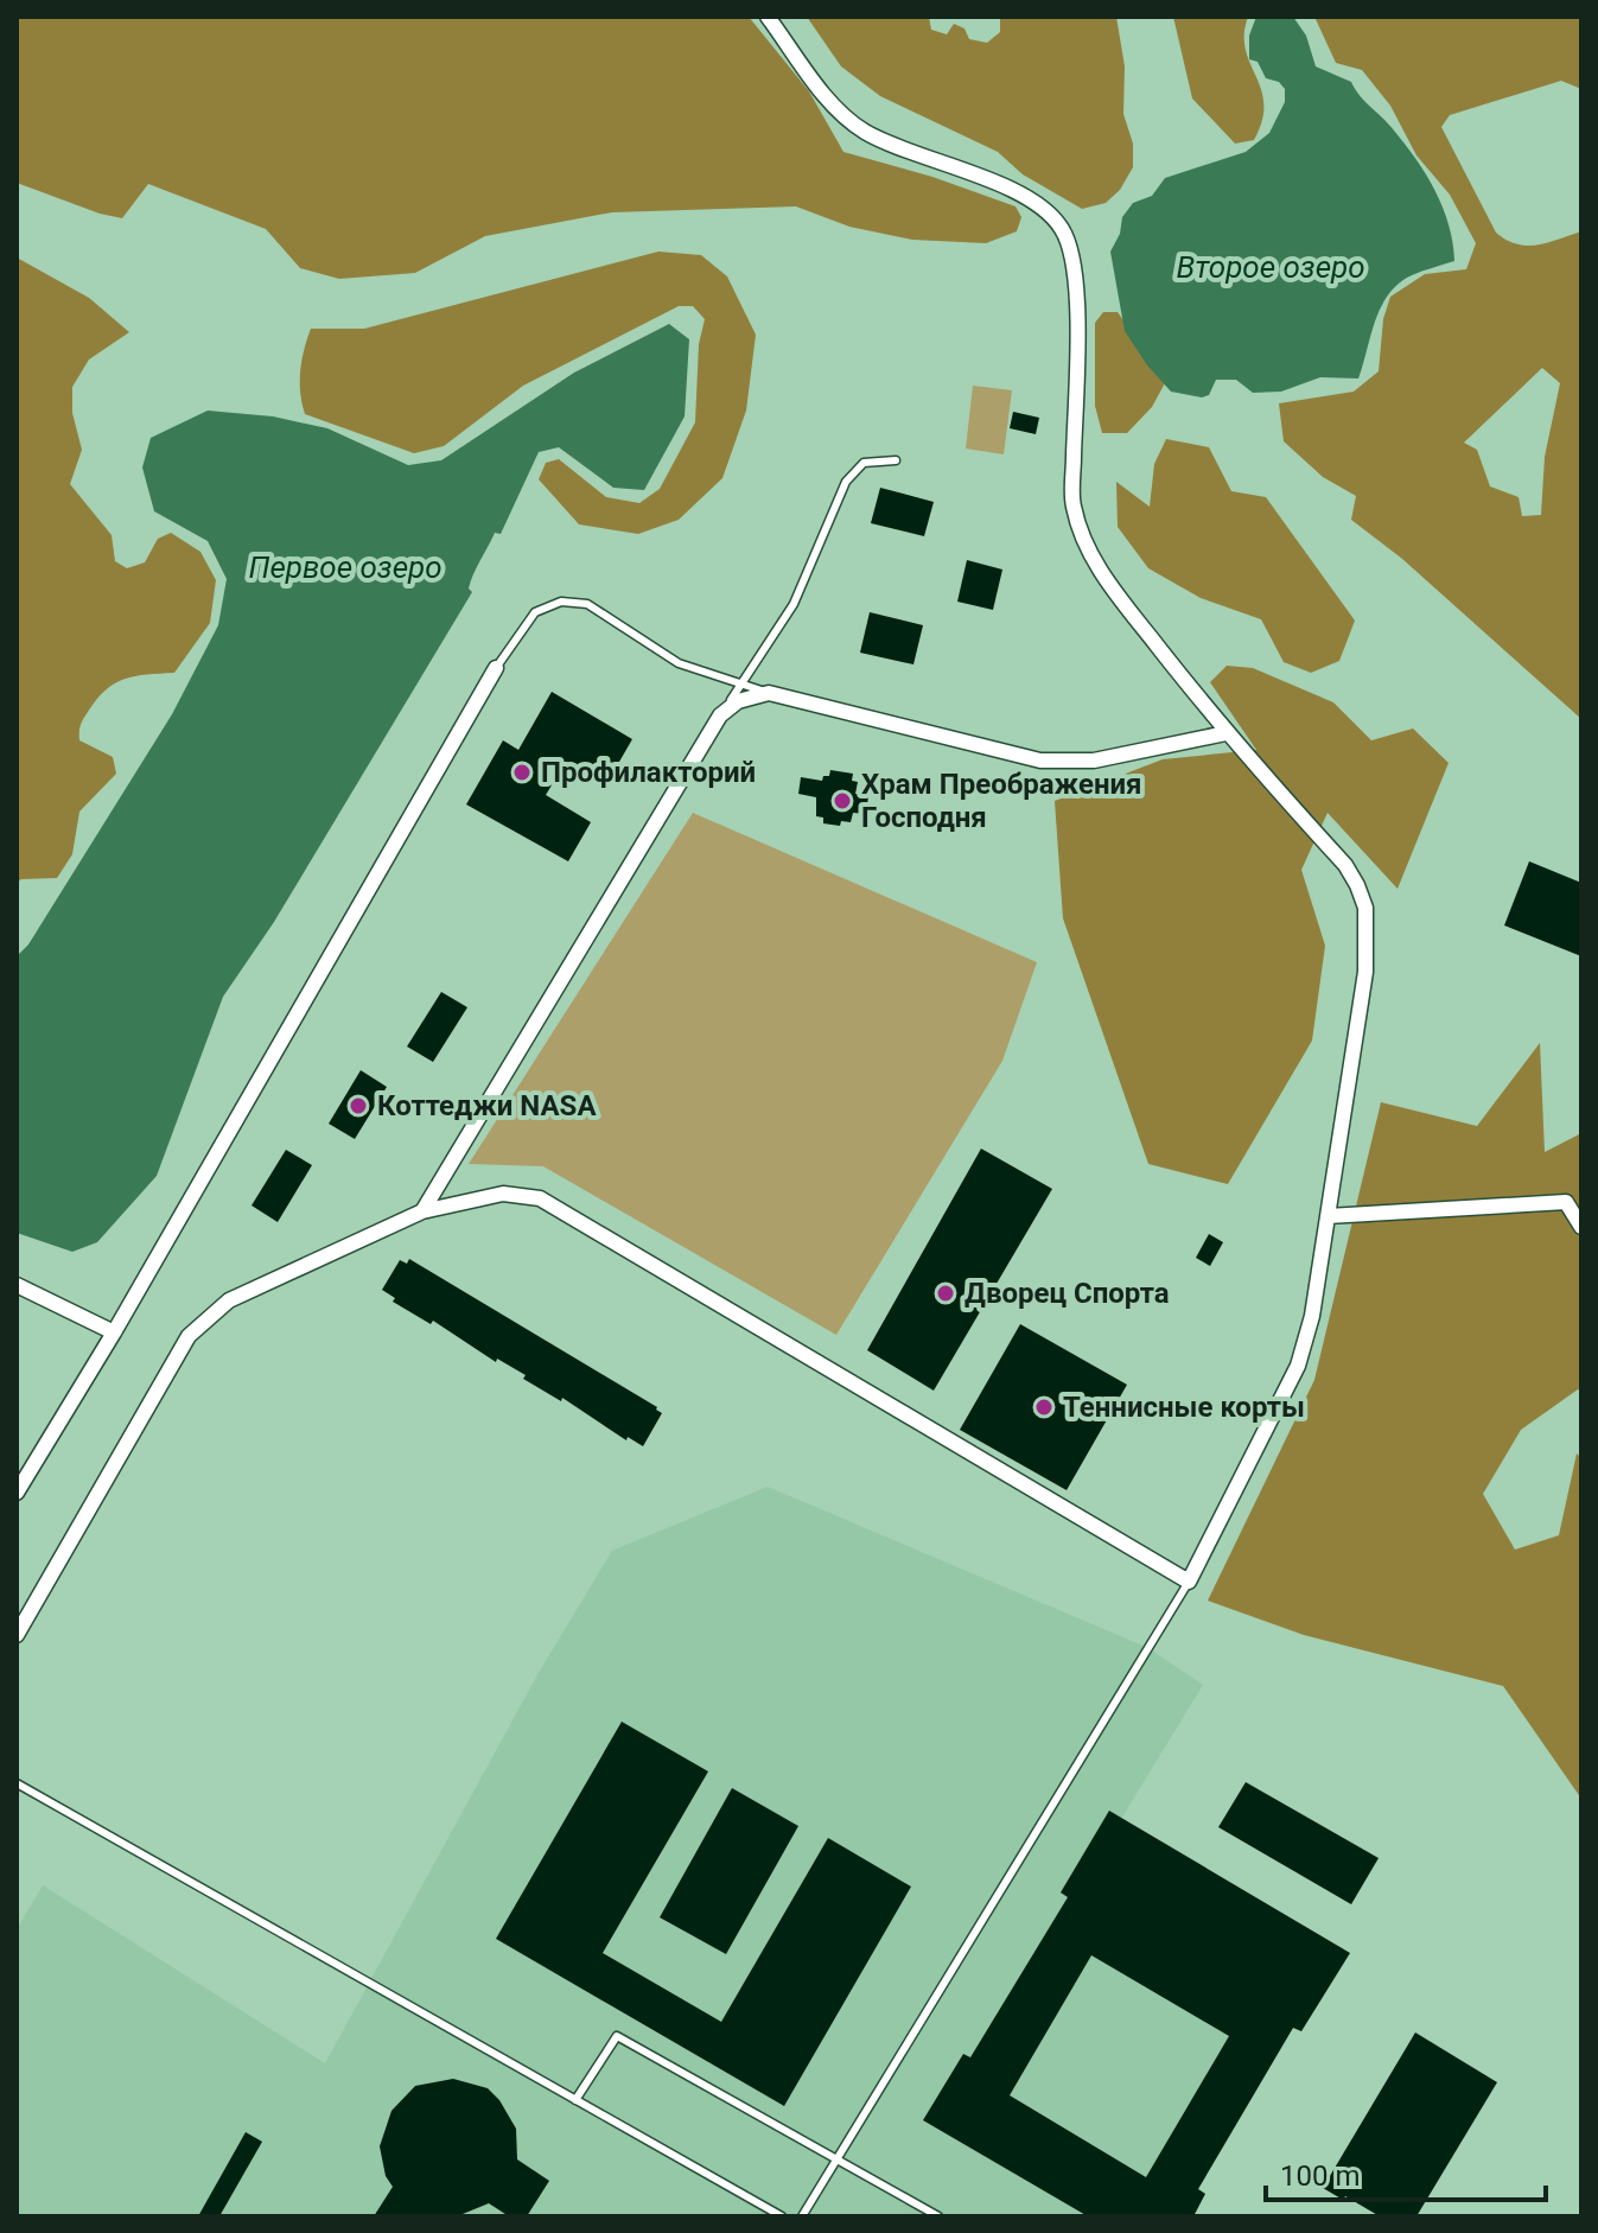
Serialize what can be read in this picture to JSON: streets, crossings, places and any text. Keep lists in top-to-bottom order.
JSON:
{
  "water": ["Второе озеро", "Первое озеро"],
  "places": [
    "Профилакторий",
    "Храм Преображения Господня",
    "Коттеджи NASA",
    "Дворец Спорта",
    "Теннисные корты"
  ],
  "scale_bar": "100 m"
}
